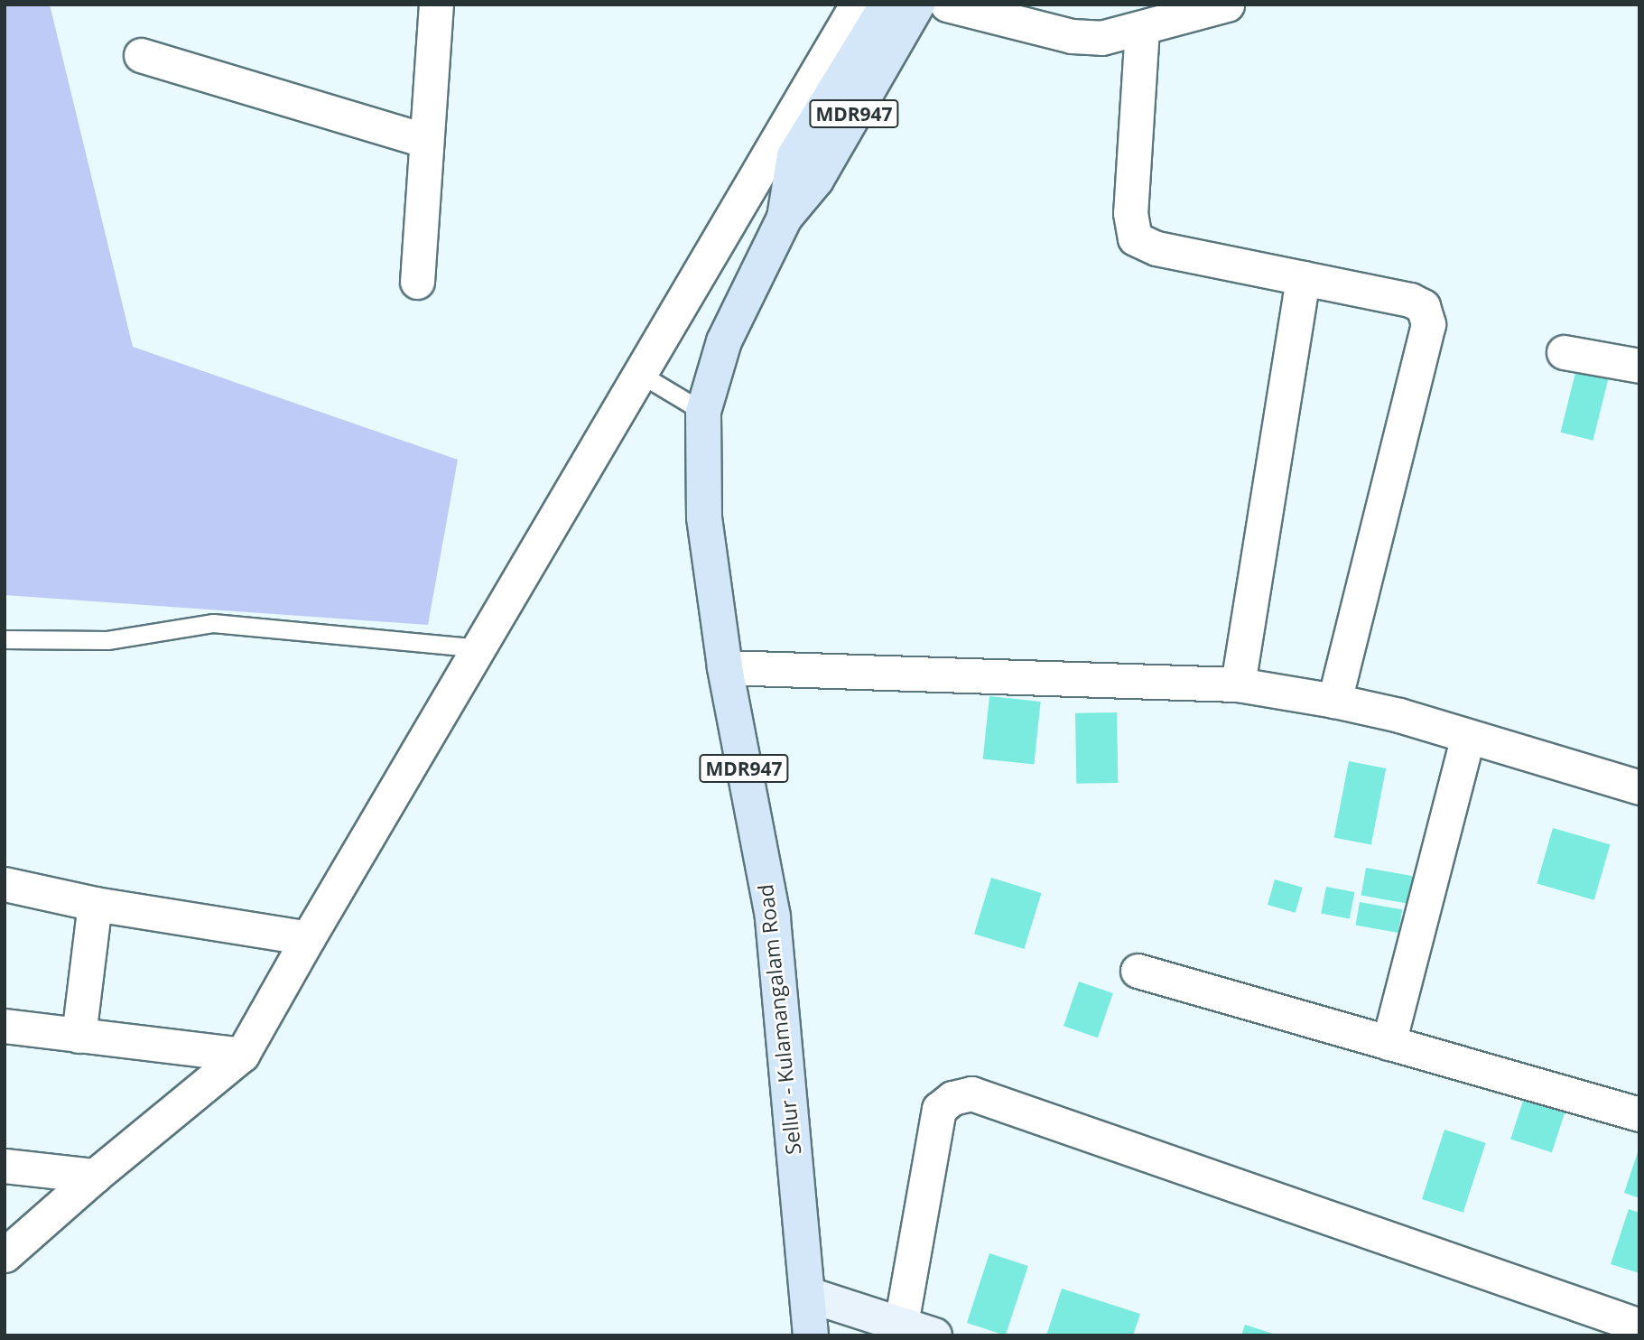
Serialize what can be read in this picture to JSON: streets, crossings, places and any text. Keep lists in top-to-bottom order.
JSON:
{
  "streets": {
    "main road": ["MDR947", "Sellur - Kulamangalam Road"]
  }
}
